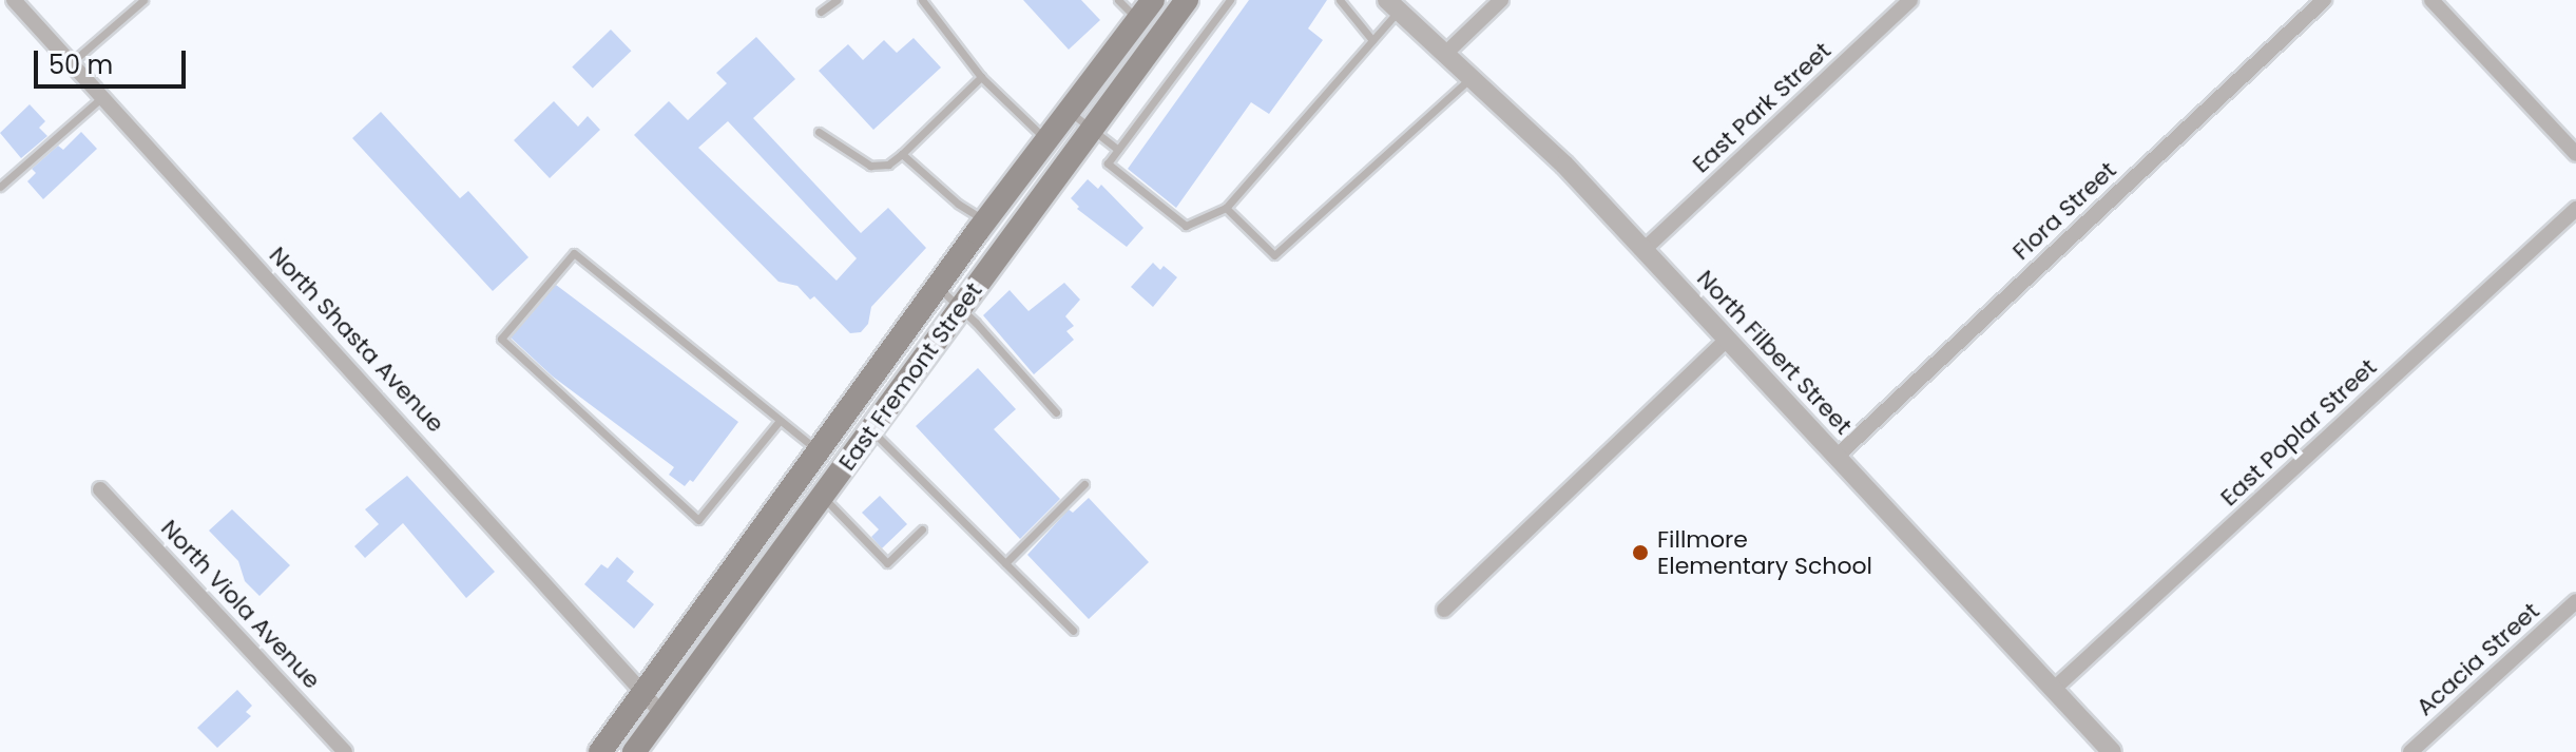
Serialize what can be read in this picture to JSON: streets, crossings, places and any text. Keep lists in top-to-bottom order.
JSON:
{
  "streets": {
    "main road": ["East Fremont Street"],
    "street": [
      "East Park Street",
      "Flora Street",
      "North Shasta Avenue",
      "North Filbert Street",
      "East Poplar Street",
      "North Viola Avenue",
      "Acacia Street"
    ]
  },
  "crossings": [
    ["East Park Street", "North Filbert Street"],
    ["Flora Street", "North Filbert Street"],
    ["North Shasta Avenue", "East Fremont Street"],
    ["North Filbert Street", "East Poplar Street"]
  ],
  "places": ["Fillmore Elementary School"],
  "scale_bar": "50 m"
}
